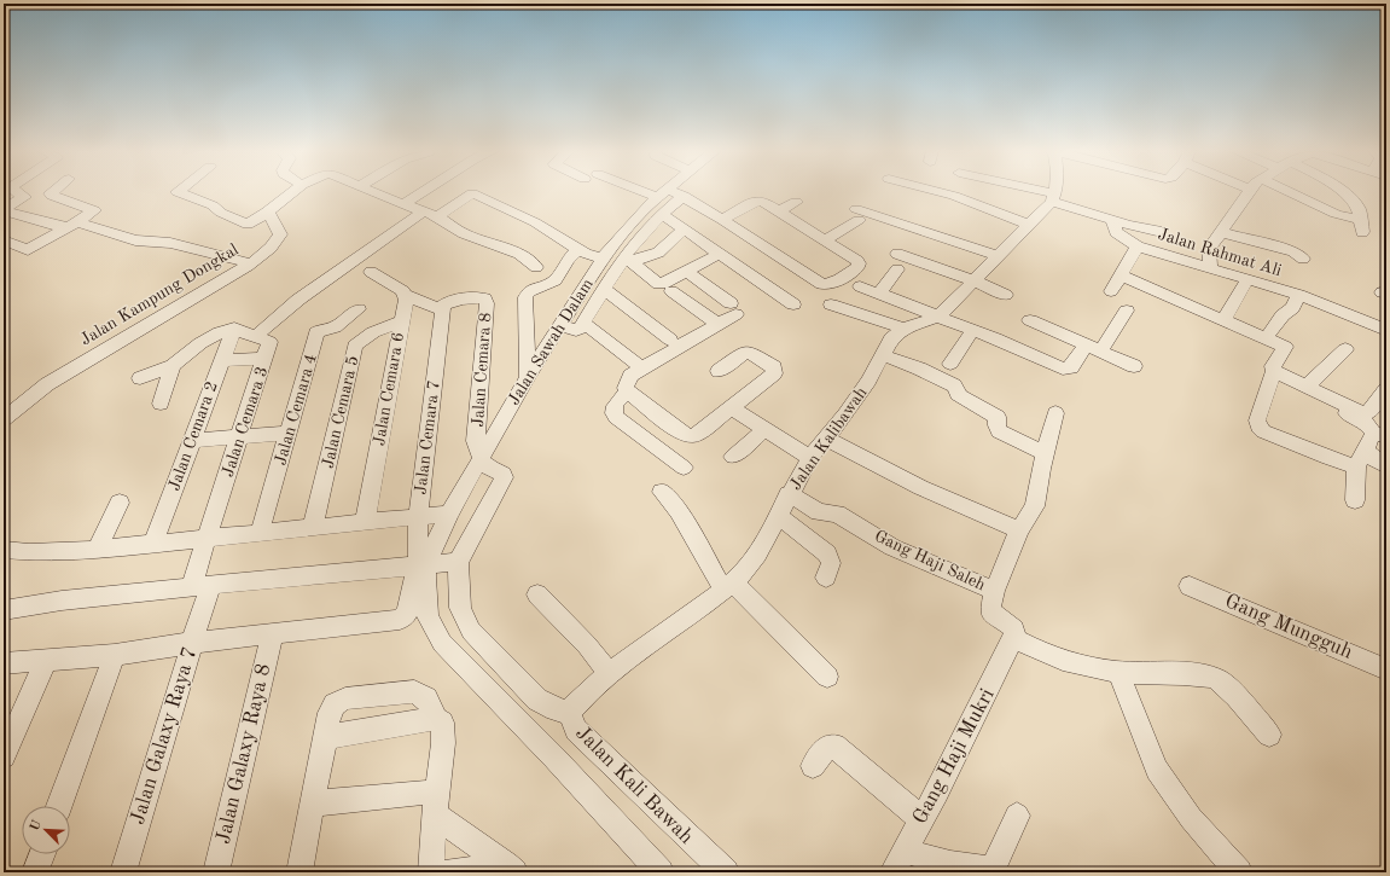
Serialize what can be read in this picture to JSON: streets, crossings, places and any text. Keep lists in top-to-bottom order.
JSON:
{
  "streets": {
    "street": [
      "Jalan Rahmat Ali",
      "Jalan Kampung Dongkal",
      "Jalan Sawah Dalam",
      "Jalan Cemara 8",
      "Jalan Cemara 6",
      "Jalan Cemara 4",
      "Jalan Cemara 5",
      "Jalan Cemara 3",
      "Jalan Cemara 2",
      "Jalan Cemara 7",
      "Jalan Kalibawah",
      "Gang Haji Saleh",
      "Gang Mungguh",
      "Jalan Galaxy Raya 7",
      "Jalan Galaxy Raya 8",
      "Gang Haji Mukri",
      "Jalan Kali Bawah"
    ]
  },
  "crossings": [
    ["Jalan Sawah Dalam", "Jalan Cemara 8"],
    ["Jalan Sawah Dalam", "Jalan Cemara 7"],
    ["Jalan Sawah Dalam", "Jalan Kali Bawah"],
    ["Jalan Cemara 8", "Jalan Cemara 7"],
    ["Jalan Cemara 6", "Jalan Cemara 5"],
    ["Jalan Cemara 3", "Jalan Galaxy Raya 7"],
    ["Jalan Cemara 7", "Jalan Kali Bawah"],
    ["Jalan Kalibawah", "Gang Haji Saleh"],
    ["Jalan Kalibawah", "Jalan Kali Bawah"],
    ["Gang Haji Saleh", "Gang Haji Mukri"]
  ],
  "north": "top left"
}
